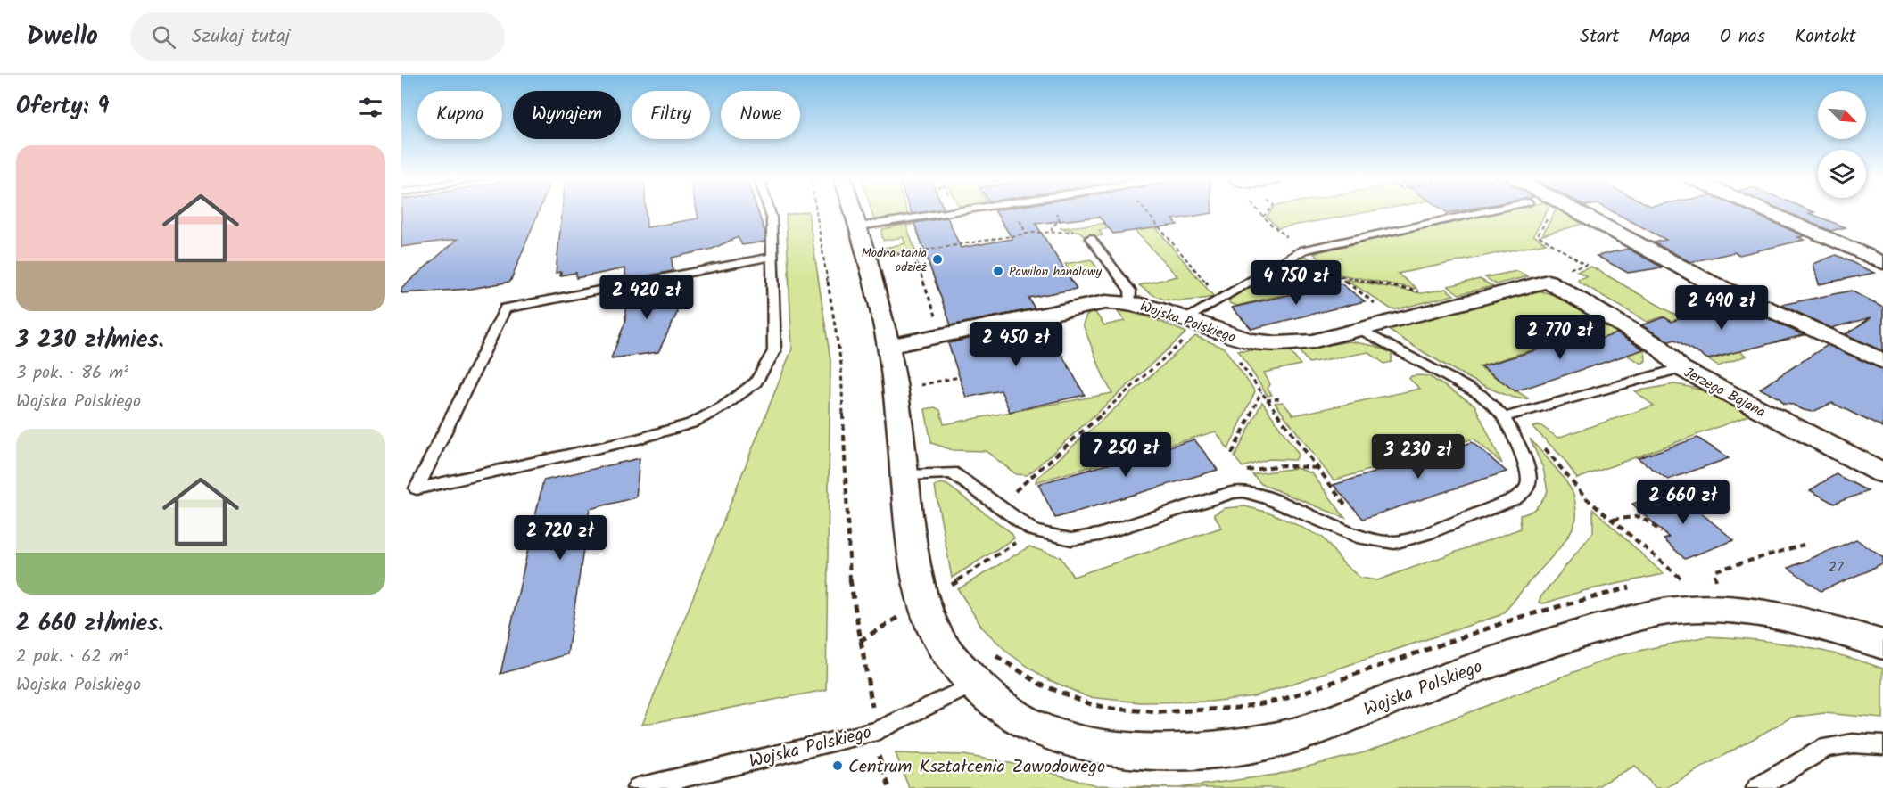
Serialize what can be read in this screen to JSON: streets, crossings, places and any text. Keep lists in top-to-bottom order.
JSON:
{
  "streets": {
    "street": ["Wojska Polskiego", "Jerzego Bajana"]
  },
  "crossings": [
    ["Wojska Polskiego", "Jerzego Bajana"]
  ],
  "places": ["Modna tania odzież", "Pawilon handlowy", "Centrum Kształcenia Zawodowego"],
  "house_numbers": ["27"],
  "north": "bottom right",
  "page": {
    "header": "Dwello",
    "search": "Szukaj tutaj",
    "nav": [
      "Start",
      "Mapa",
      "O nas",
      "Kontakt"
    ],
    "heading": "Oferty: 9",
    "chip": [
      "Kupno",
      "Wynajem",
      "Filtry",
      "Nowe"
    ],
    "list": [
      {
        "name": "3 230 zł/mies.",
        "note": "3 pok. · 86 m² · Wojska Polskiego"
      },
      {
        "name": "2 660 zł/mies.",
        "note": "2 pok. · 62 m² · Wojska Polskiego"
      }
    ],
    "price": [
      "4 750 zł",
      "2 420 zł",
      "2 490 zł",
      "2 770 zł",
      "2 450 zł",
      "7 250 zł",
      "3 230 zł",
      "2 660 zł",
      "2 720 zł"
    ]
  }
}
